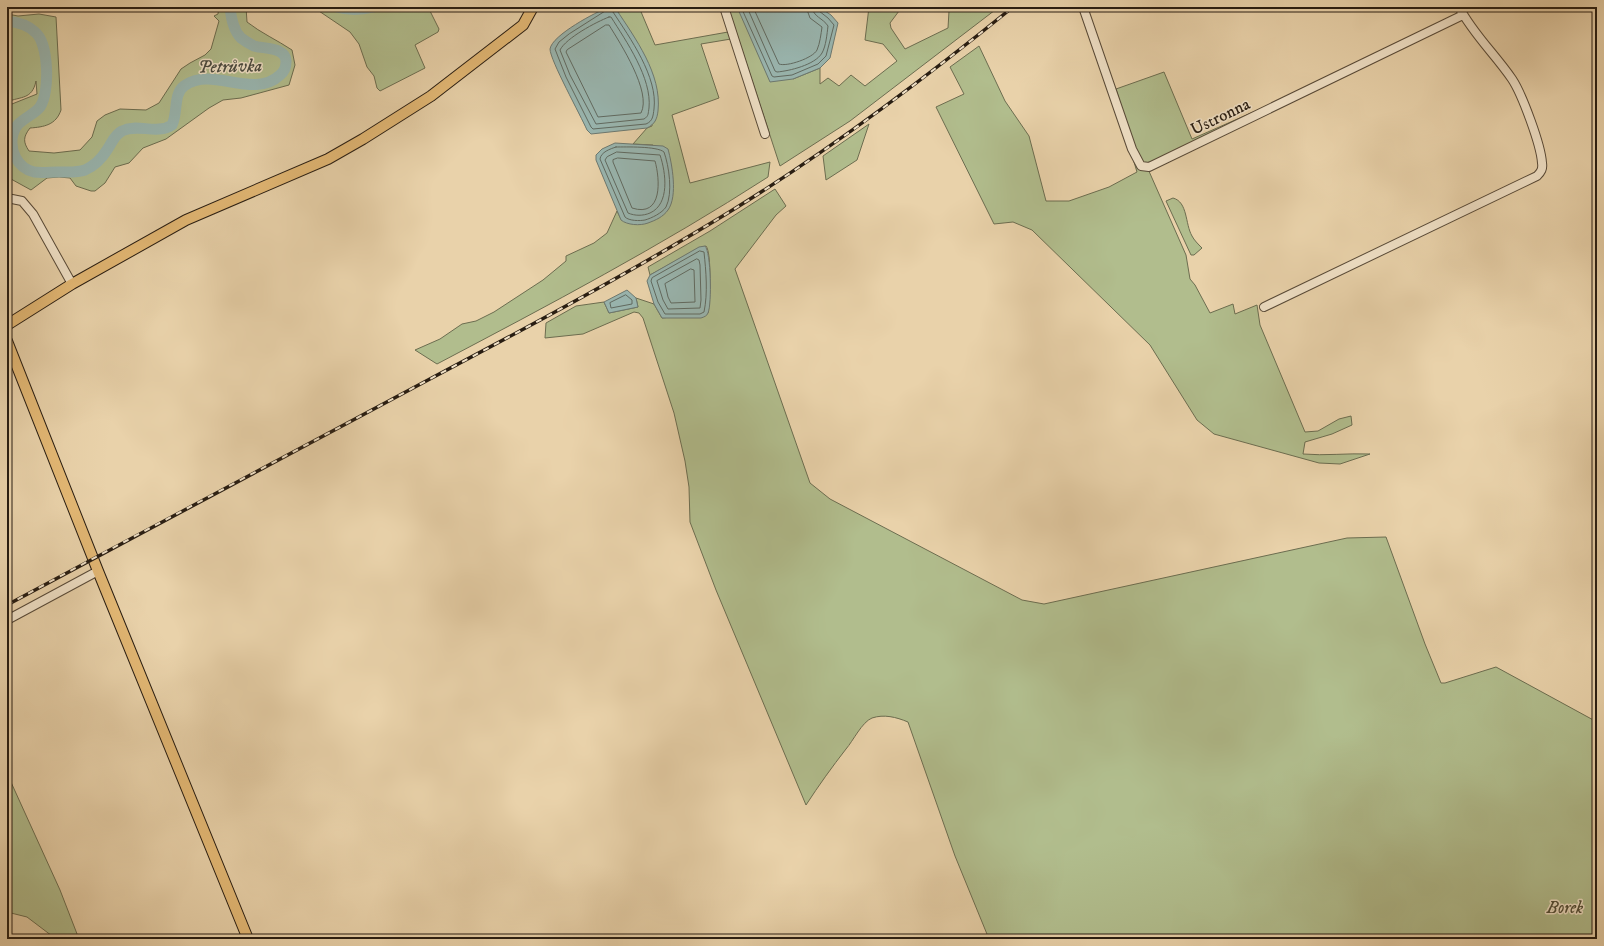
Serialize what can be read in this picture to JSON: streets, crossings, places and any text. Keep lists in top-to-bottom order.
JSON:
{
  "streets": {
    "street": ["Ustronna"]
  },
  "water": ["Petrůvka"],
  "parks": ["Borek"]
}
